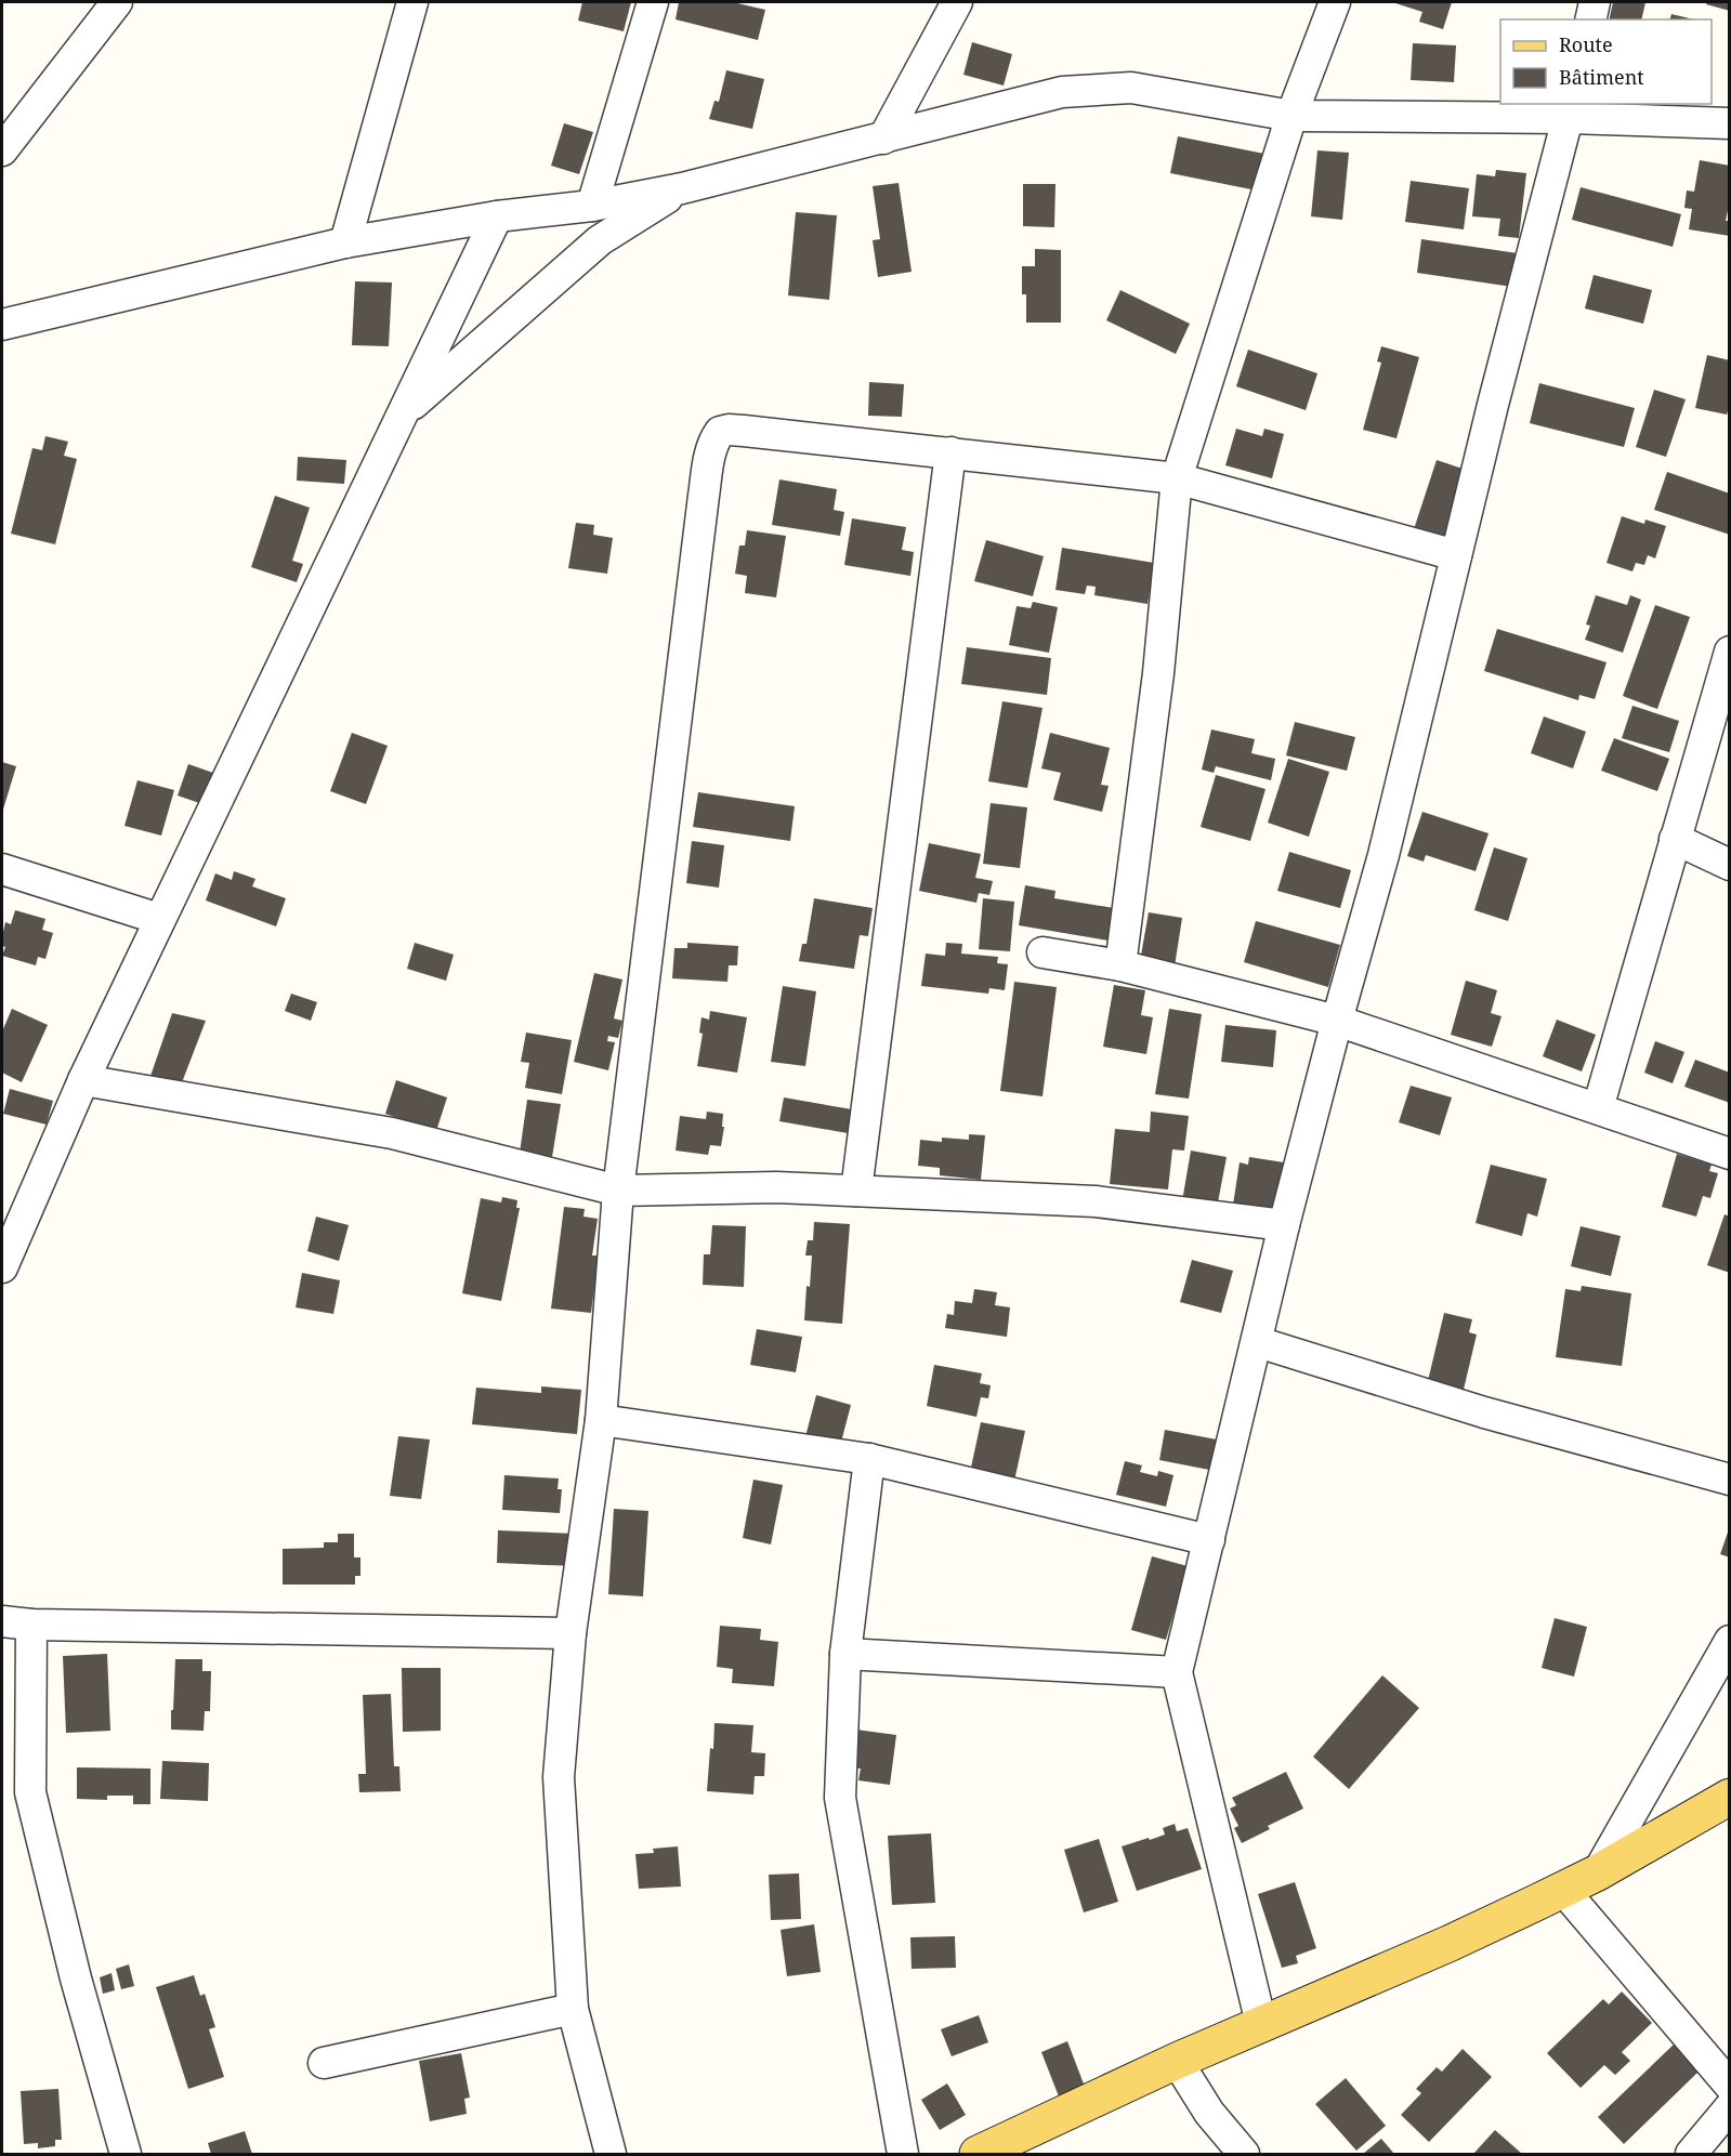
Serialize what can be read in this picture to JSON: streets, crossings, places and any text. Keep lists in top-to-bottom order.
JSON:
{
  "legend": ["Route", "Bâtiment"]
}
